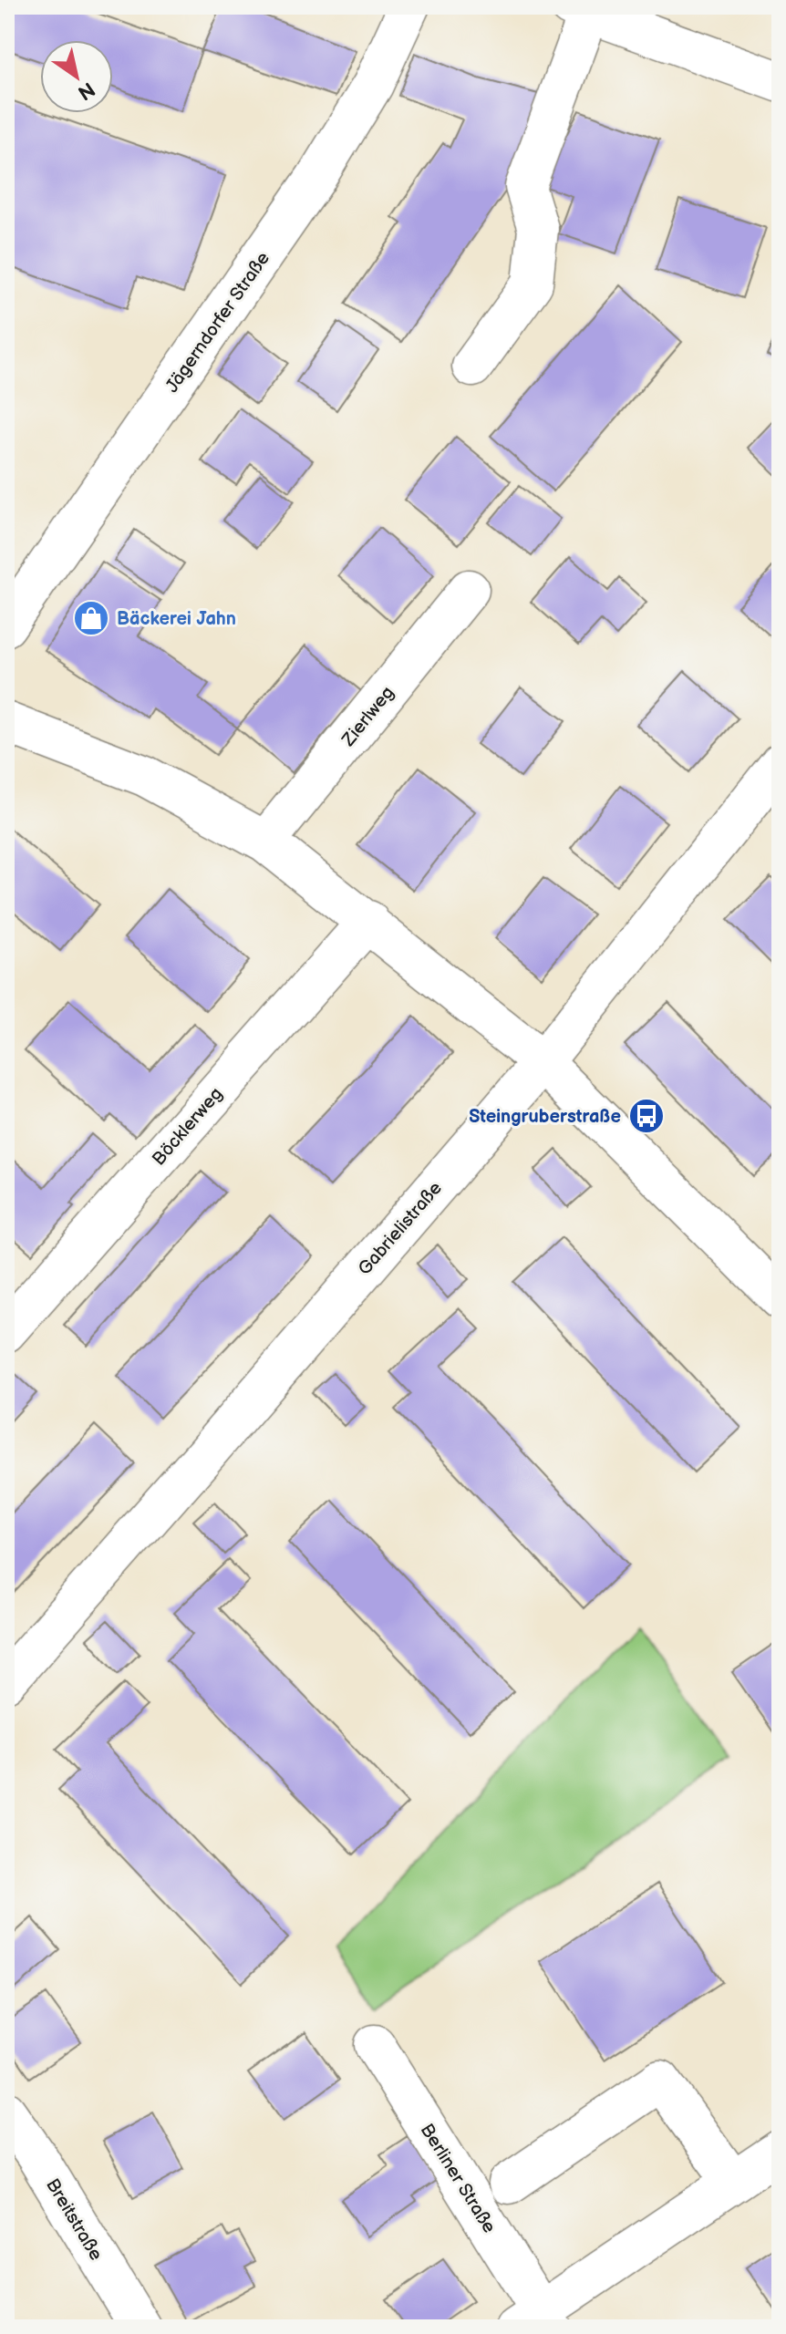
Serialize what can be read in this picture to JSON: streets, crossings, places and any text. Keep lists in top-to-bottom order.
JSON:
{
  "streets": {
    "street": [
      "Jägerndorfer Straße",
      "Zierlweg",
      "Böcklerweg",
      "Gabrielistraße",
      "Berliner Straße",
      "Breitstraße"
    ]
  },
  "places": {
    "shop": ["Bäckerei Jahn"],
    "bus stop": ["Steingruberstraße"]
  },
  "north": "bottom right"
}
